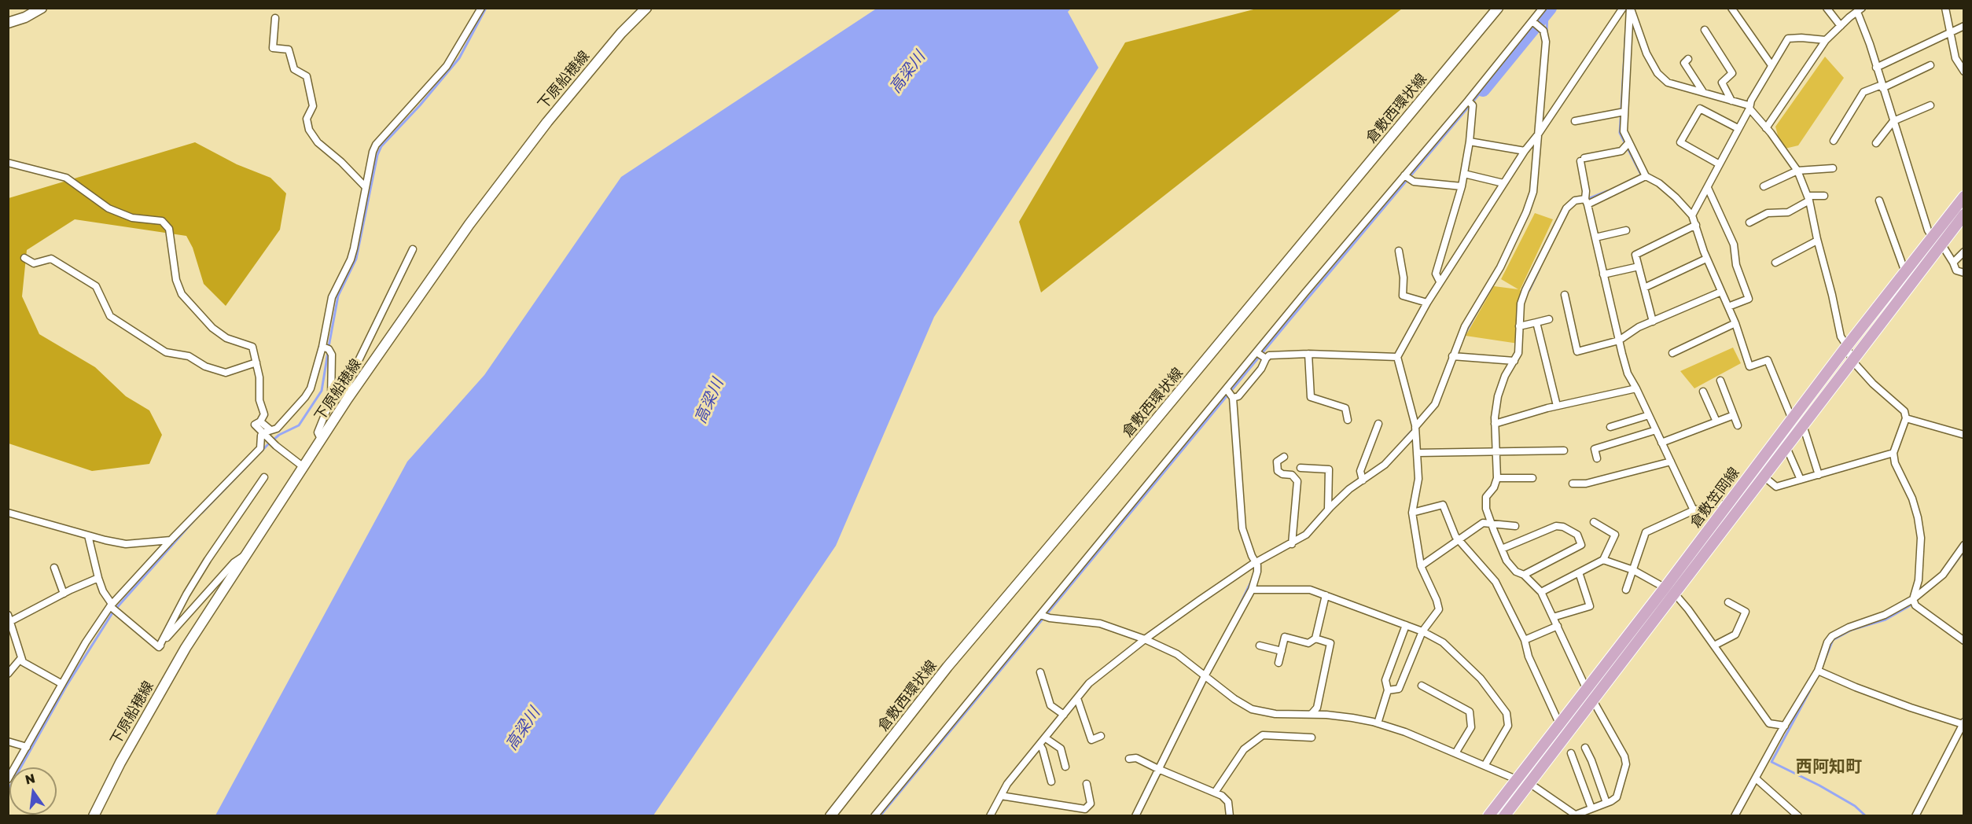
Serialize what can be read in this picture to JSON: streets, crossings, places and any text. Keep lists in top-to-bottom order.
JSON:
{
  "streets": {
    "main road": ["下原船穂線", "倉敷西環状線", "倉敷笠岡線"]
  },
  "districts": ["西阿知町"],
  "water": ["高梁川"],
  "north": "top"
}
